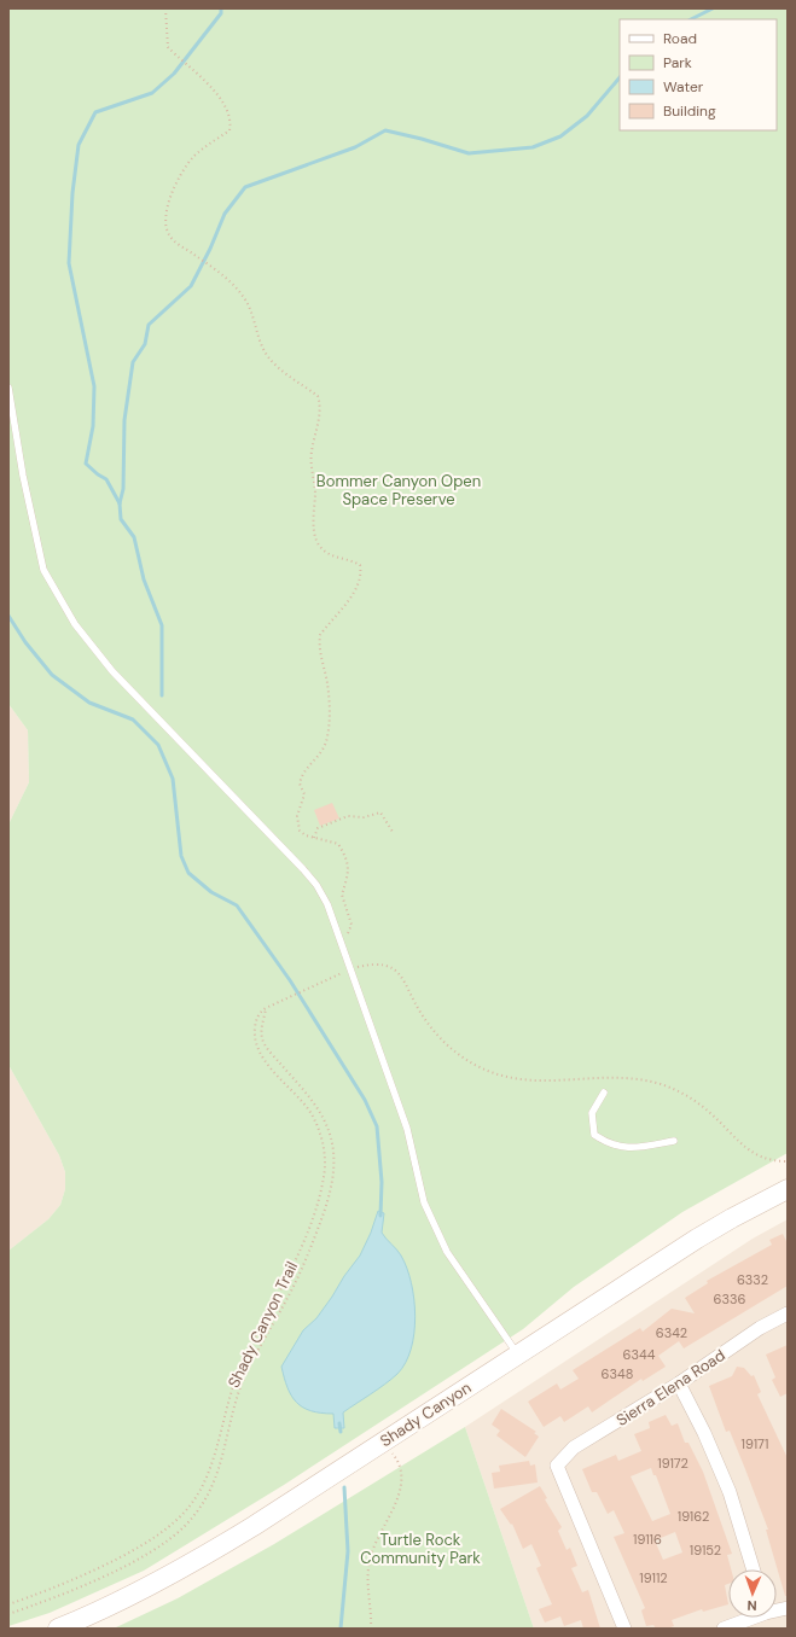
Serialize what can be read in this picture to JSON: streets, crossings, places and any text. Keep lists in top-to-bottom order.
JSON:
{
  "streets": {
    "main road": ["Shady Canyon"],
    "street": ["Sierra Elena Road"],
    "path": ["Shady Canyon Trail"]
  },
  "parks": ["Bommer Canyon Open Space Preserve", "Turtle Rock Community Park"],
  "house_numbers": [
    "6332",
    "6336",
    "6342",
    "6344",
    "6348",
    "19171",
    "19172",
    "19162",
    "19116",
    "19152",
    "19112"
  ],
  "legend": [
    "Road",
    "Park",
    "Water",
    "Building"
  ],
  "north": "bottom"
}
